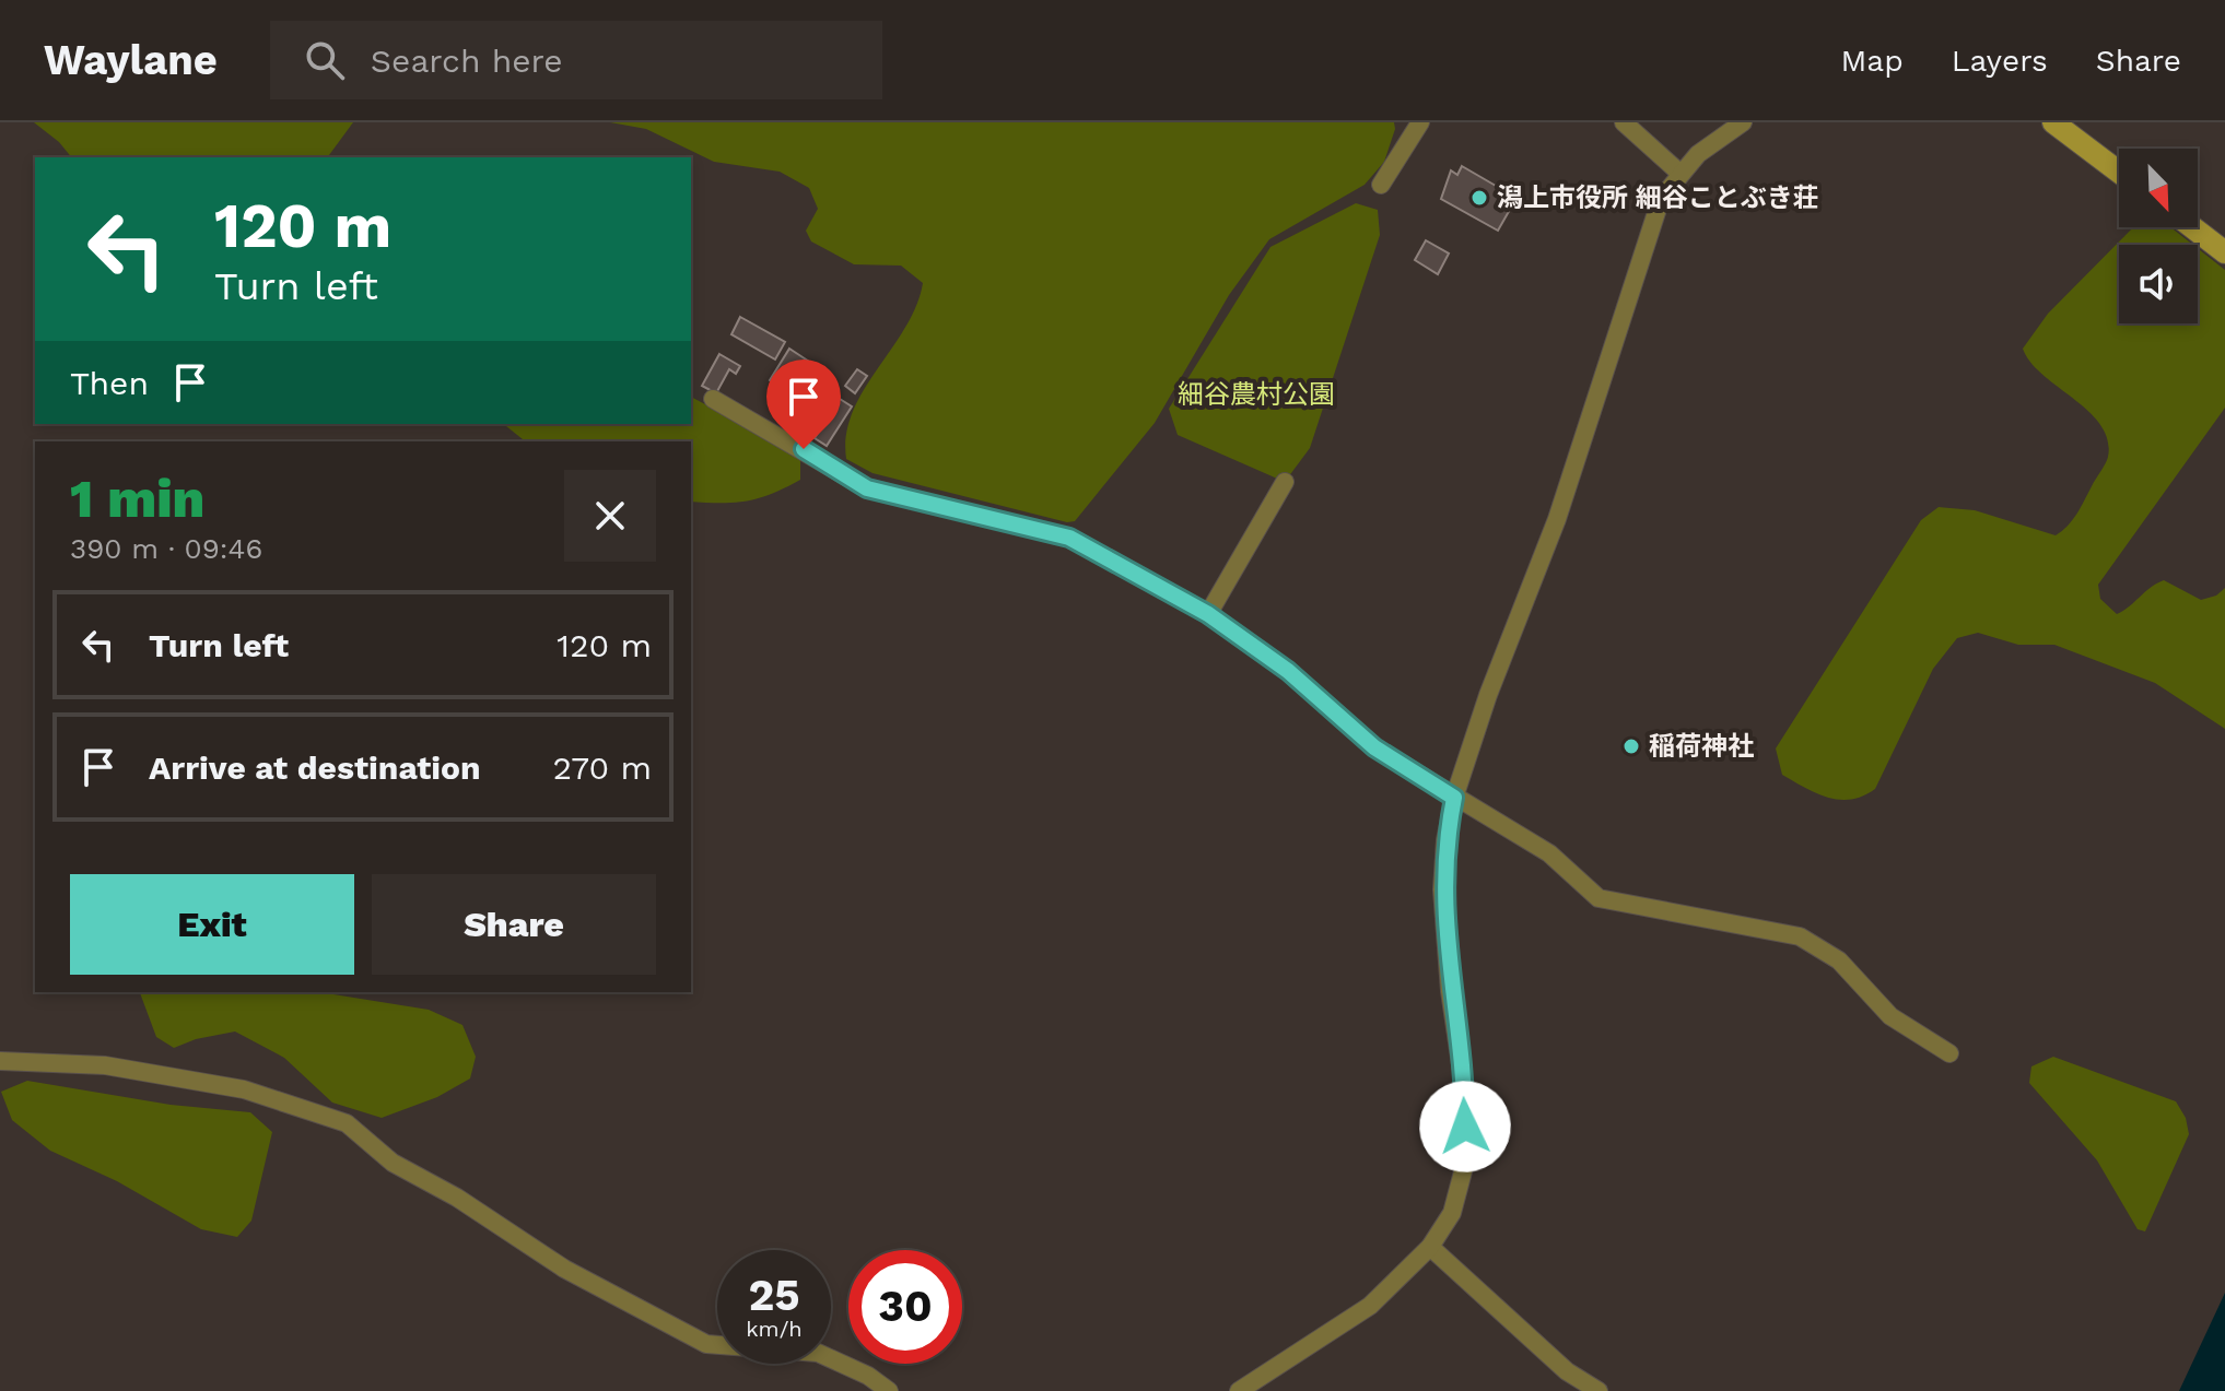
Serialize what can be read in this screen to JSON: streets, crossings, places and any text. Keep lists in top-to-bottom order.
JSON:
{
  "parks": ["細谷農村公園"],
  "places": ["潟上市役所 細谷ことぶき荘", "稲荷神社"],
  "north": "bottom right",
  "page": {
    "header": "Waylane",
    "search": "Search here",
    "nav": ["Map", "Layers", "Share"],
    "turn": ["120 m", "Turn left"],
    "then": "Then",
    "heading": ["1 min", "390 m · 09:46"],
    "list": [
      {
        "name": "Turn left",
        "value": "120 m"
      },
      {
        "name": "Arrive at destination",
        "value": "270 m"
      }
    ],
    "buttons": ["Exit", "Share"],
    "speed": "25 km/h",
    "limit": "30"
  }
}
